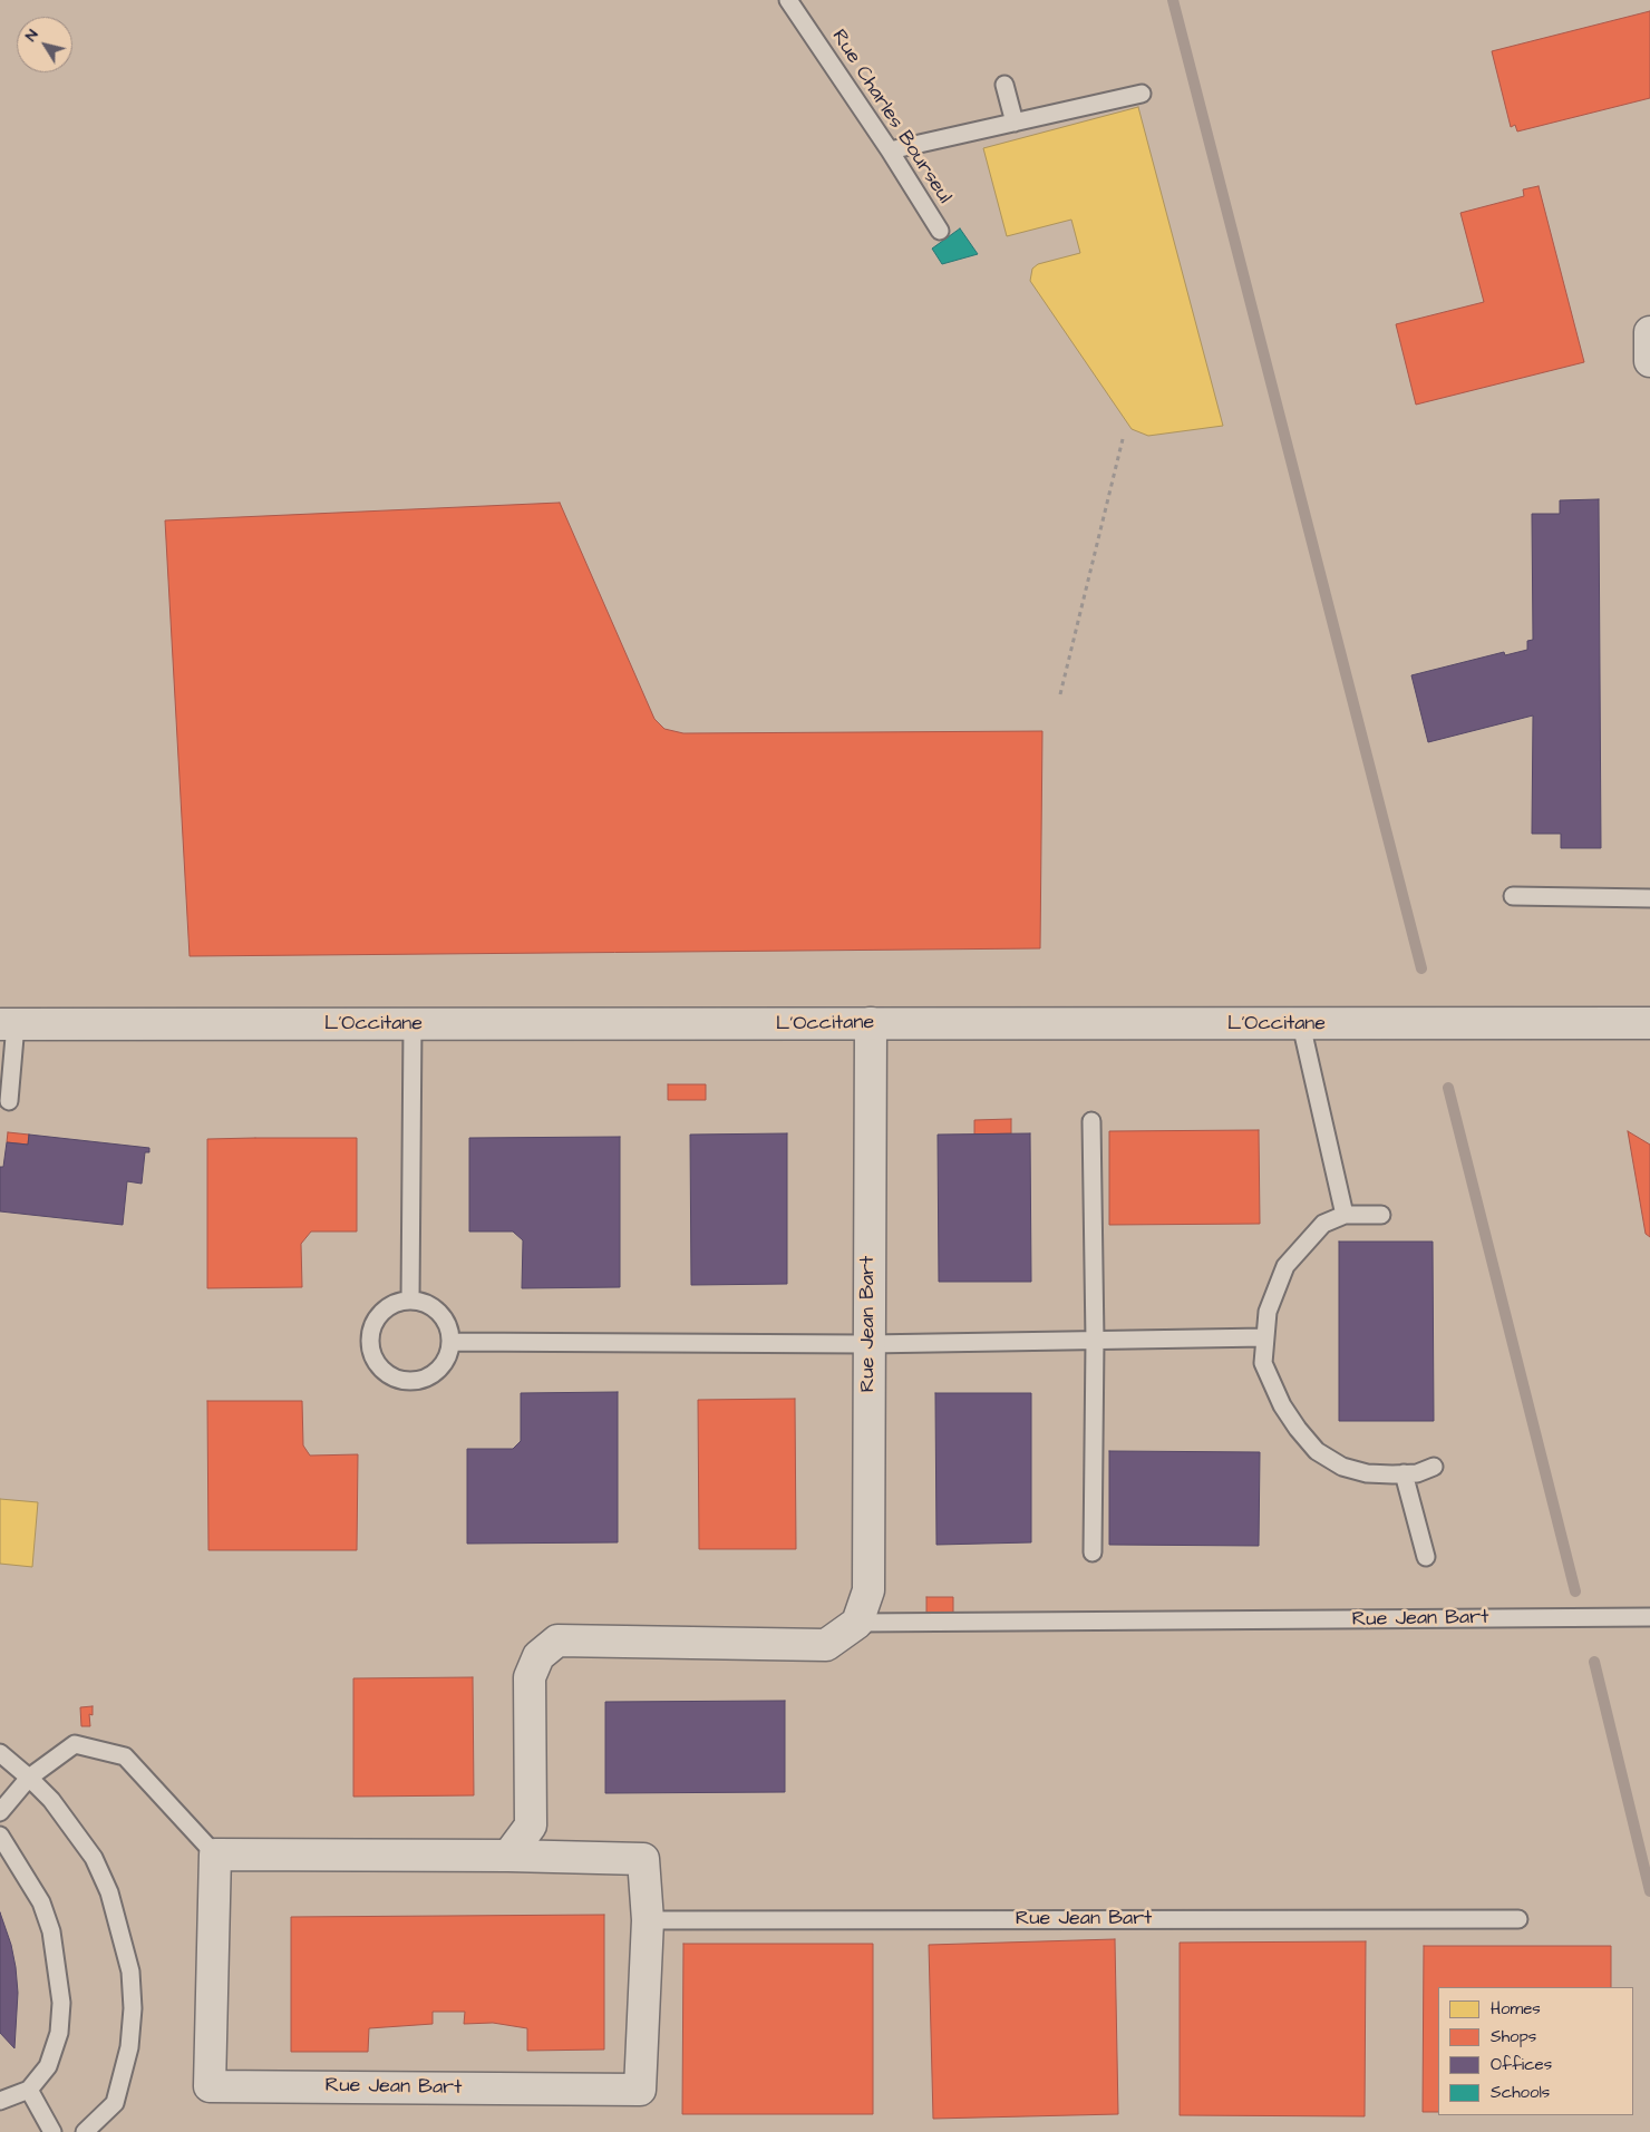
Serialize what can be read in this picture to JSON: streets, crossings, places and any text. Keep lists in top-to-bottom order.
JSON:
{
  "streets": {
    "street": ["L'Occitane", "Rue Jean Bart"],
    "lane": ["Rue Charles Bourseul"]
  },
  "crossings": [
    ["L'Occitane", "Rue Jean Bart"]
  ],
  "legend": [
    "Homes",
    "Shops",
    "Offices",
    "Schools"
  ],
  "north": "top left"
}
